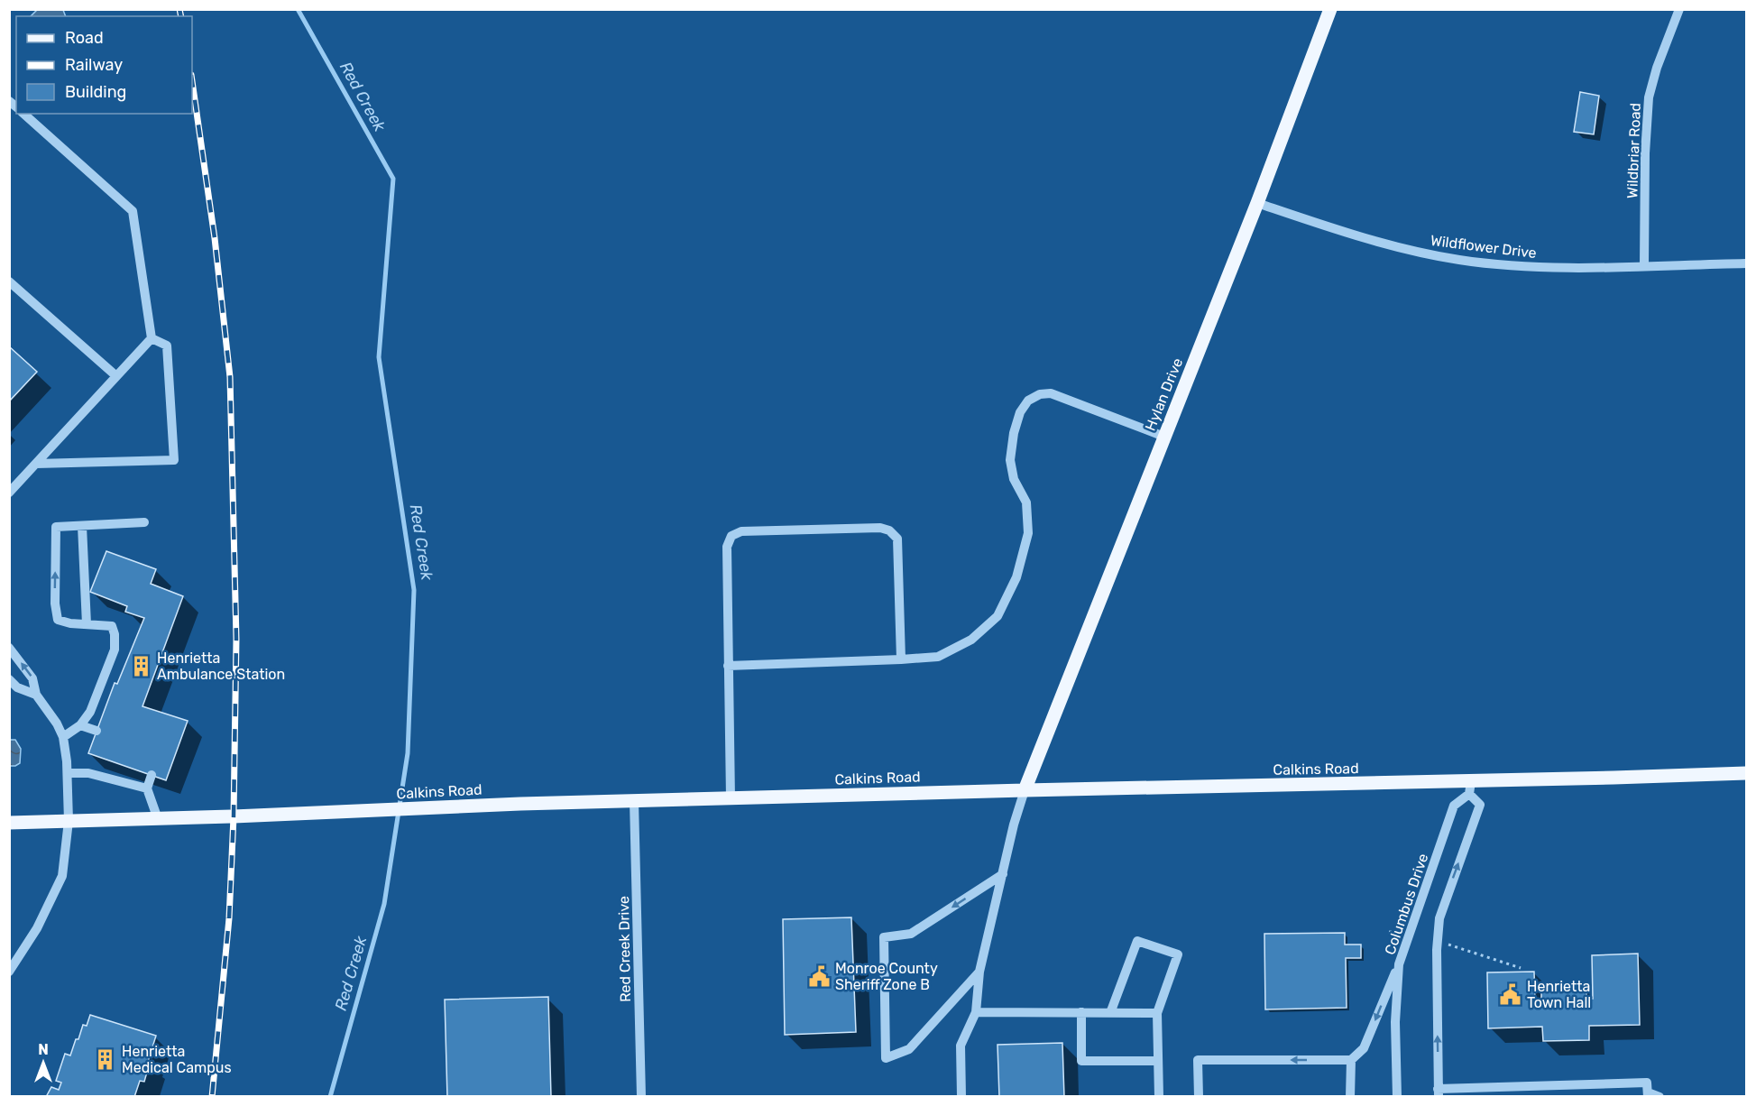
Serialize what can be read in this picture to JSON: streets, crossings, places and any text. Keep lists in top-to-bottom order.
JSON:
{
  "streets": {
    "main road": ["Hylan Drive", "Calkins Road"],
    "street": [
      "Wildbriar Road",
      "Wildflower Drive",
      "Columbus Drive",
      "Red Creek Drive"
    ]
  },
  "crossings": [
    ["Wildbriar Road", "Wildflower Drive"],
    ["Wildflower Drive", "Hylan Drive"],
    ["Hylan Drive", "Calkins Road"],
    ["Calkins Road", "Columbus Drive"],
    ["Calkins Road", "Red Creek Drive"]
  ],
  "water": ["Red Creek"],
  "places": {
    "building": ["Henrietta Ambulance Station", "Henrietta Medical Campus"],
    "public building": ["Monroe County Sheriff Zone B", "Henrietta Town Hall"]
  },
  "legend": ["Road", "Railway", "Building"],
  "north": "top"
}
